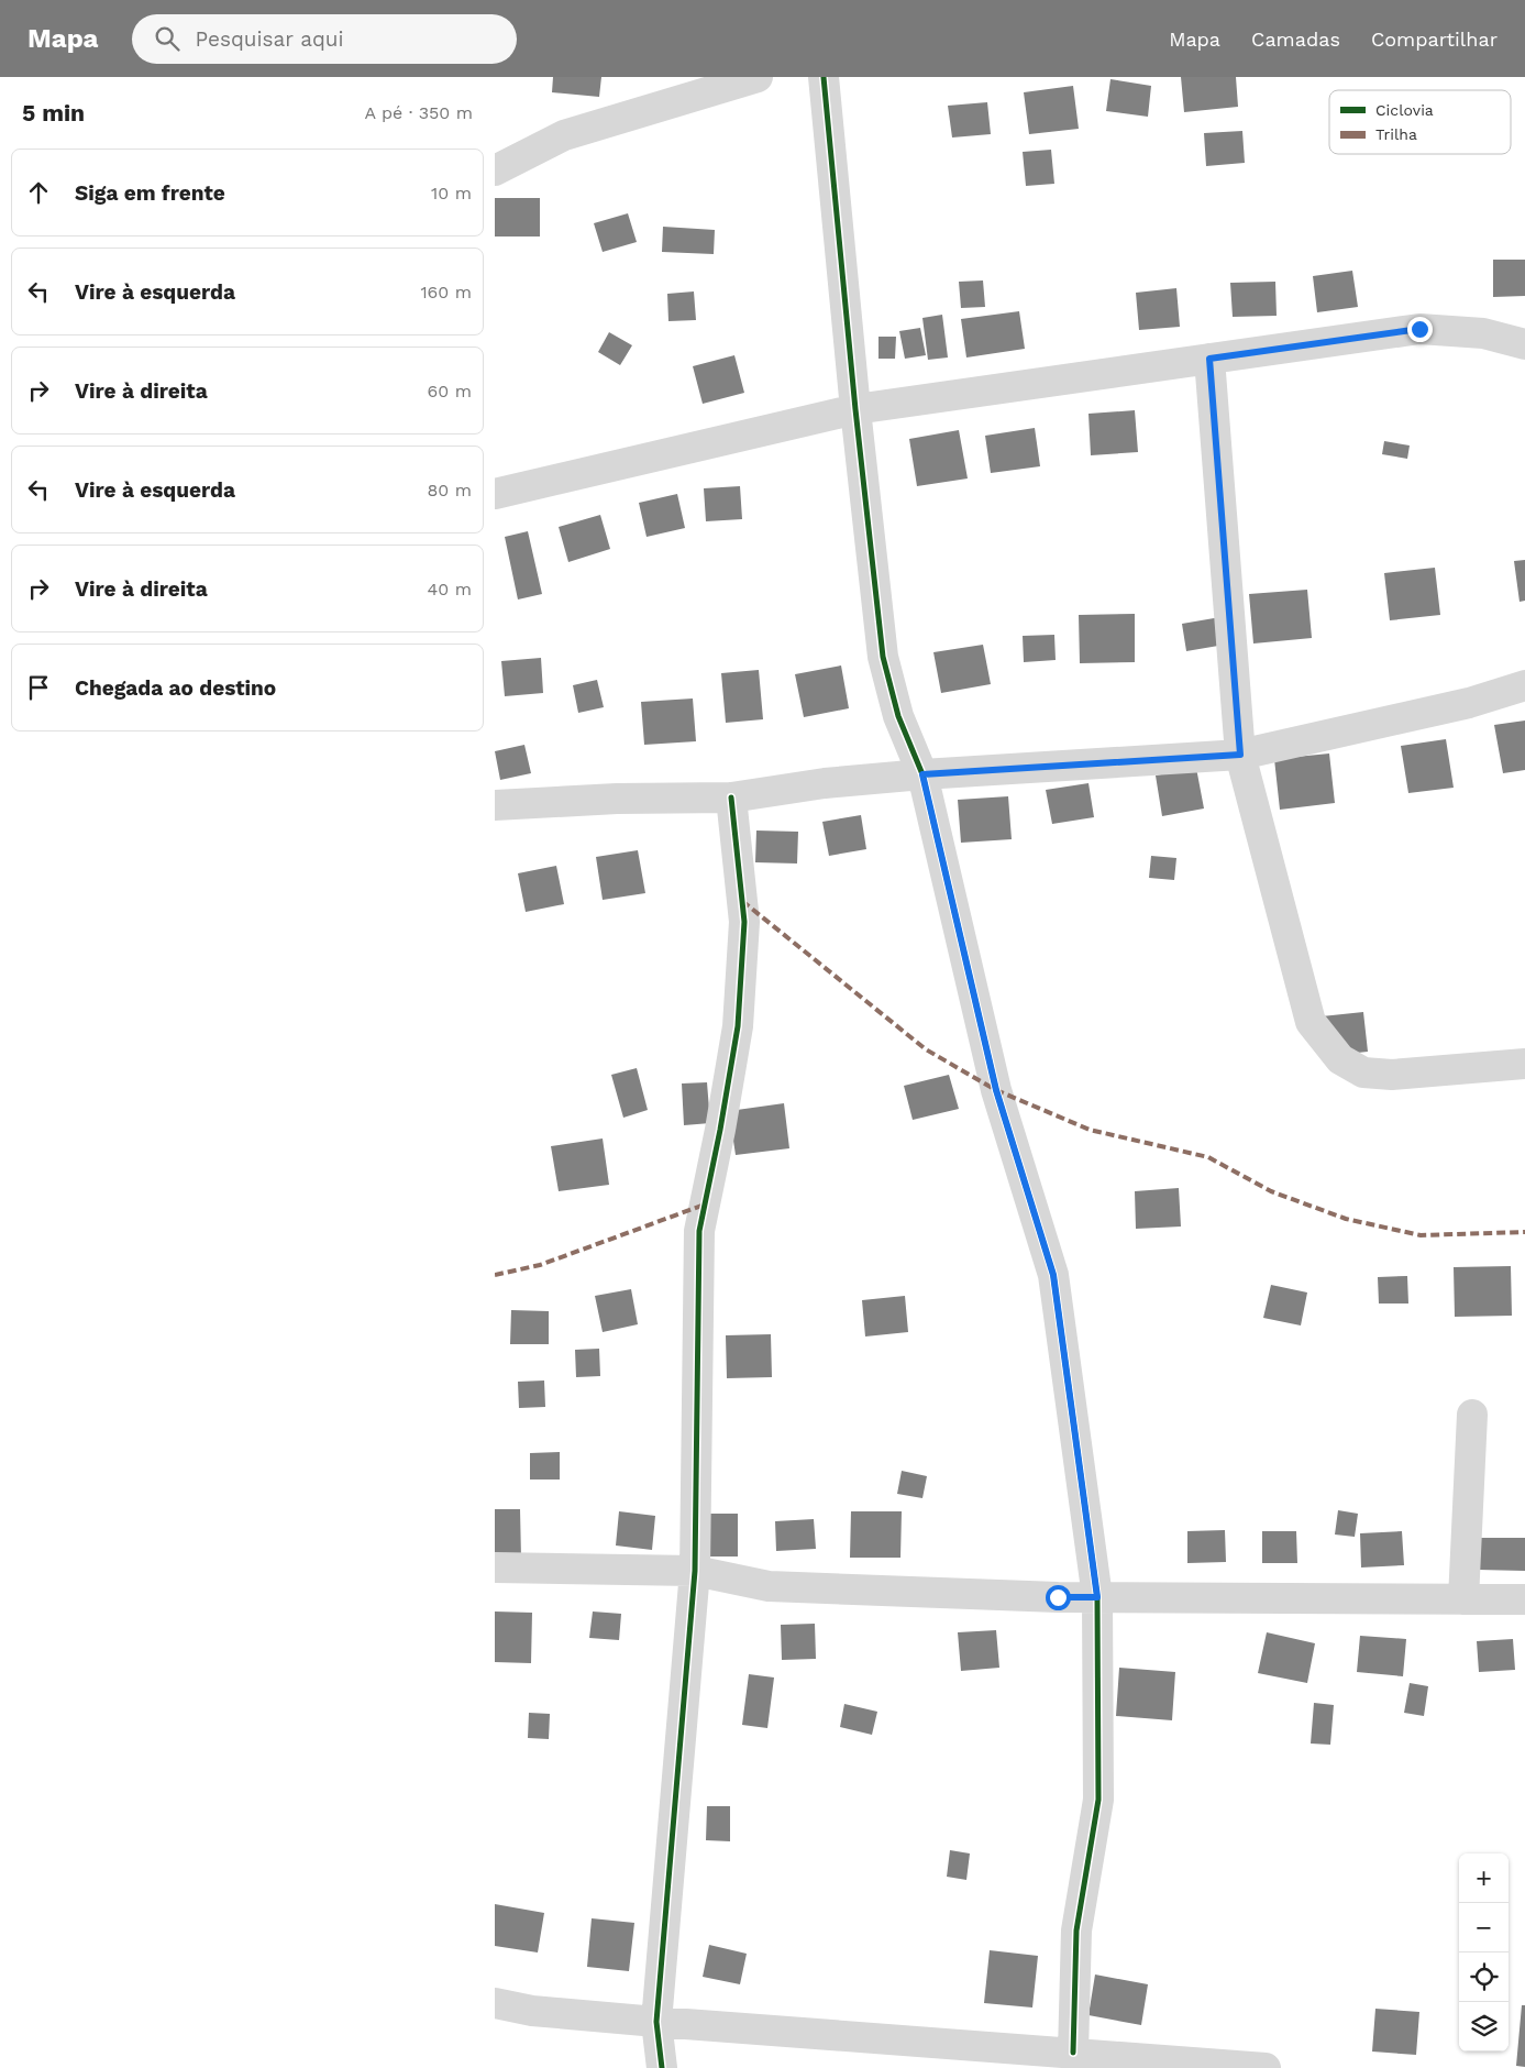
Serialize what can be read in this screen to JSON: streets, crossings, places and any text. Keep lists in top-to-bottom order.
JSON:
{
  "legend": ["Ciclovia", "Trilha"],
  "page": {
    "header": "Mapa",
    "search": "Pesquisar aqui",
    "nav": ["Mapa", "Camadas", "Compartilhar"],
    "heading": ["5 min", "A pé · 350 m"],
    "list": [
      ["Siga em frente", "10 m"],
      ["Vire à esquerda", "160 m"],
      ["Vire à direita", "60 m"],
      ["Vire à esquerda", "80 m"],
      ["Vire à direita", "40 m"],
      "Chegada ao destino"
    ],
    "map_buttons": ["+", "−"]
  }
}
